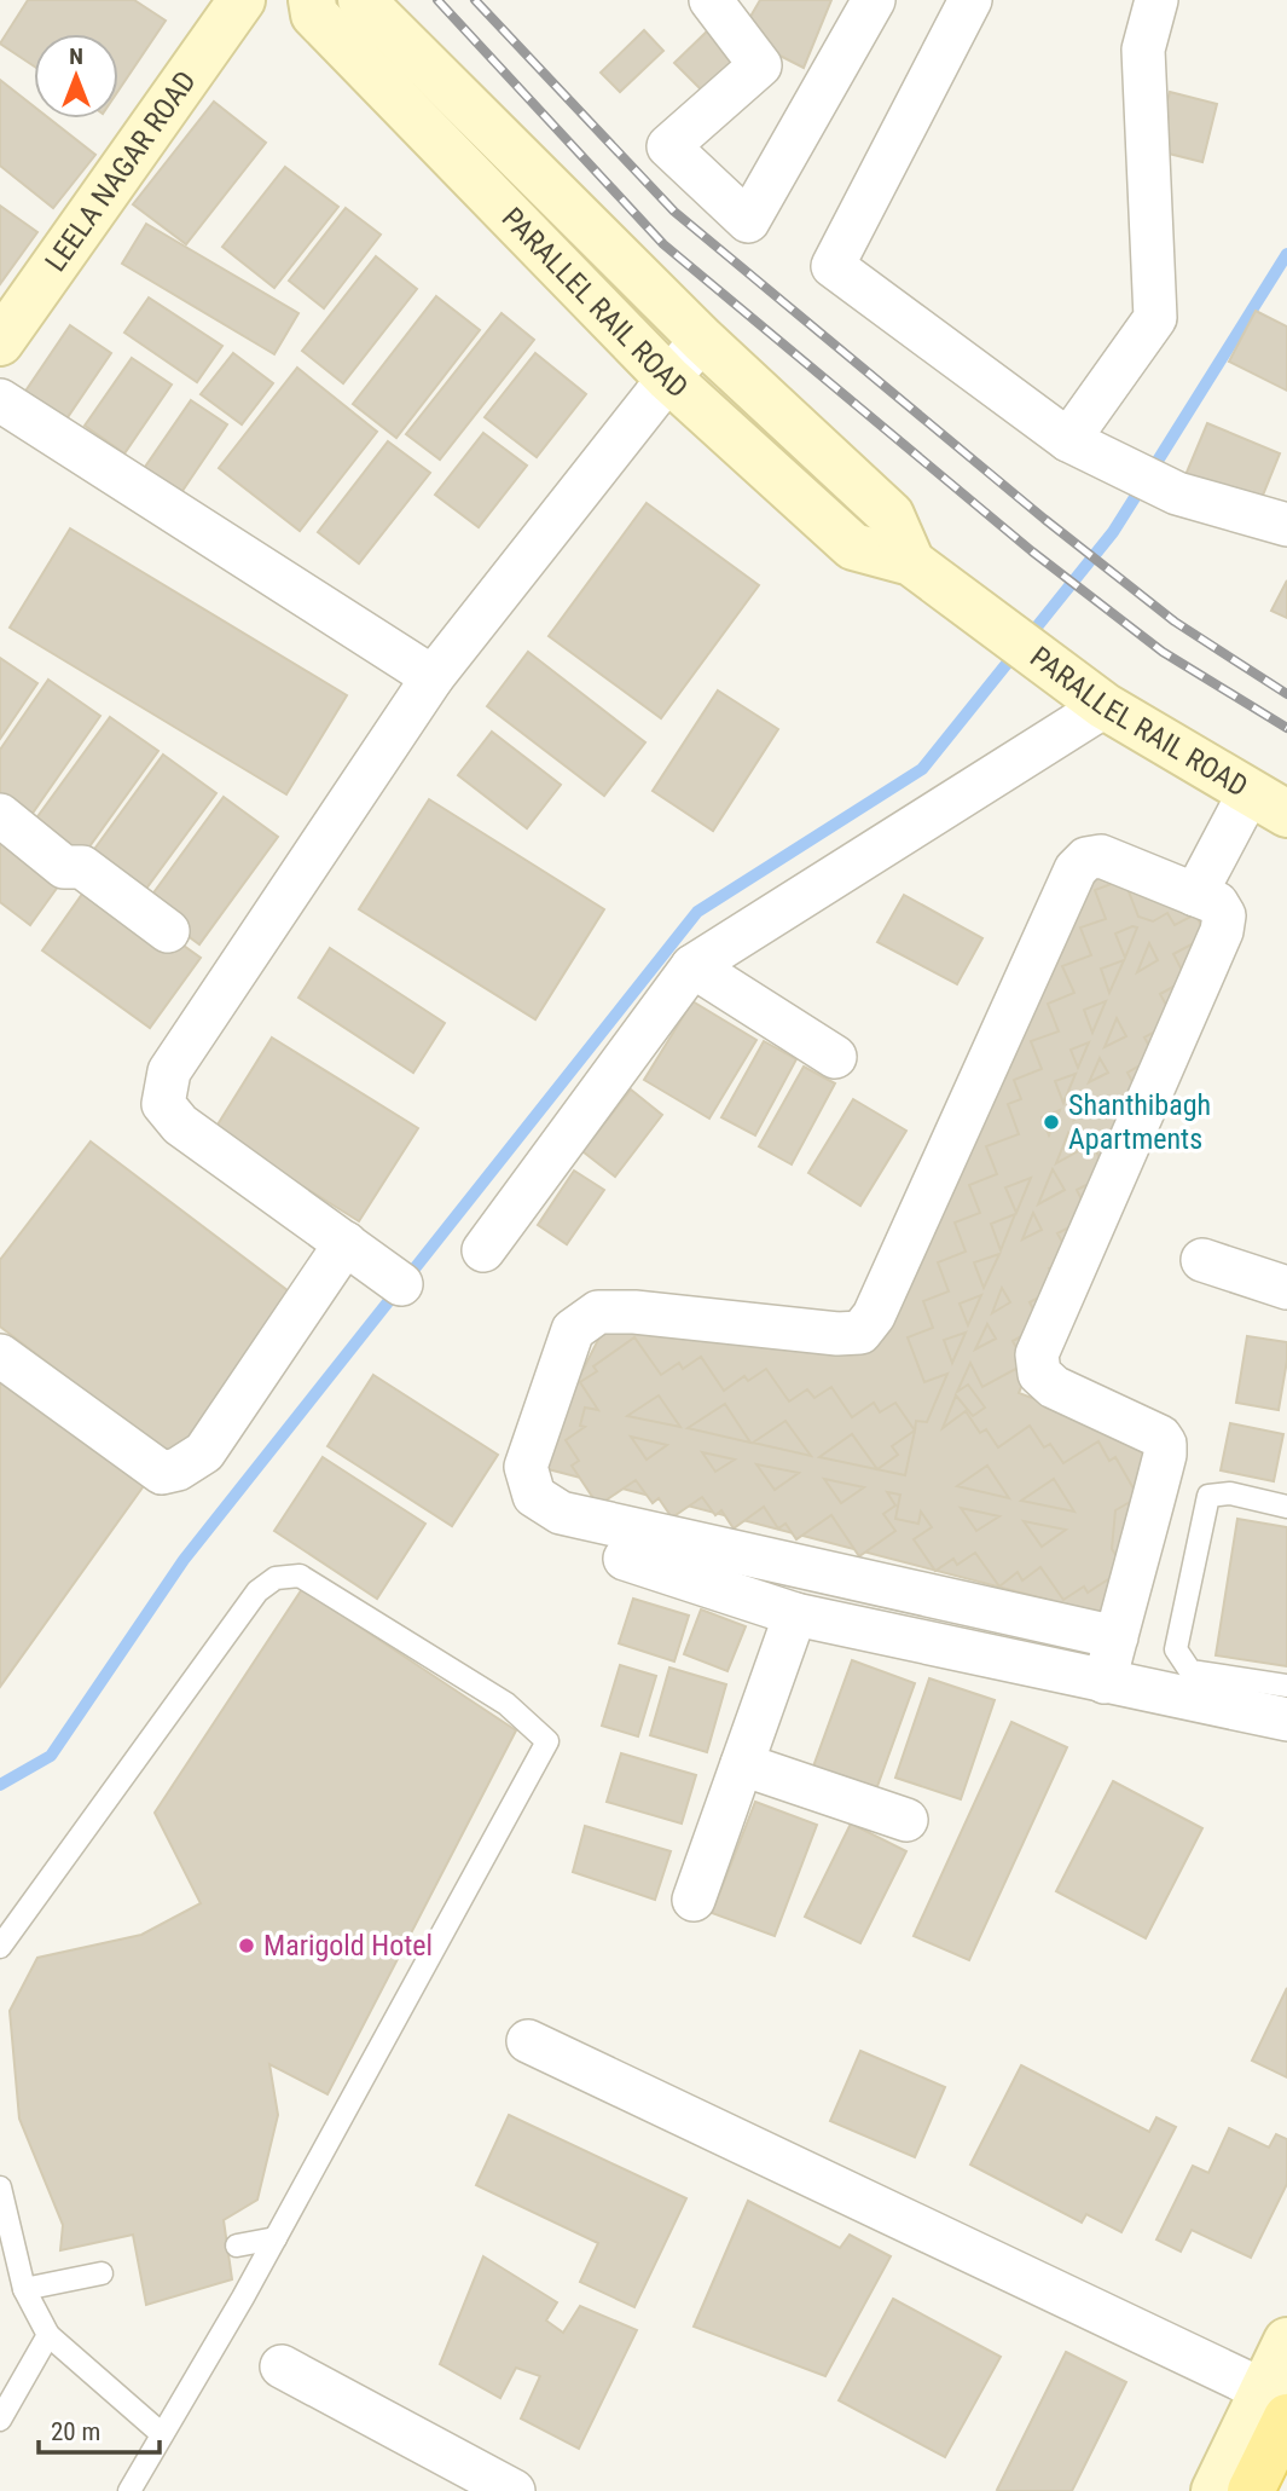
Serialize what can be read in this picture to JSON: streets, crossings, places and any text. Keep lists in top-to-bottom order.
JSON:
{
  "streets": {
    "street": ["LEELA NAGAR ROAD", "PARALLEL RAIL ROAD"]
  },
  "places": ["Shanthibagh Apartments", "Marigold Hotel"],
  "scale_bar": "20 m",
  "north": "top"
}
